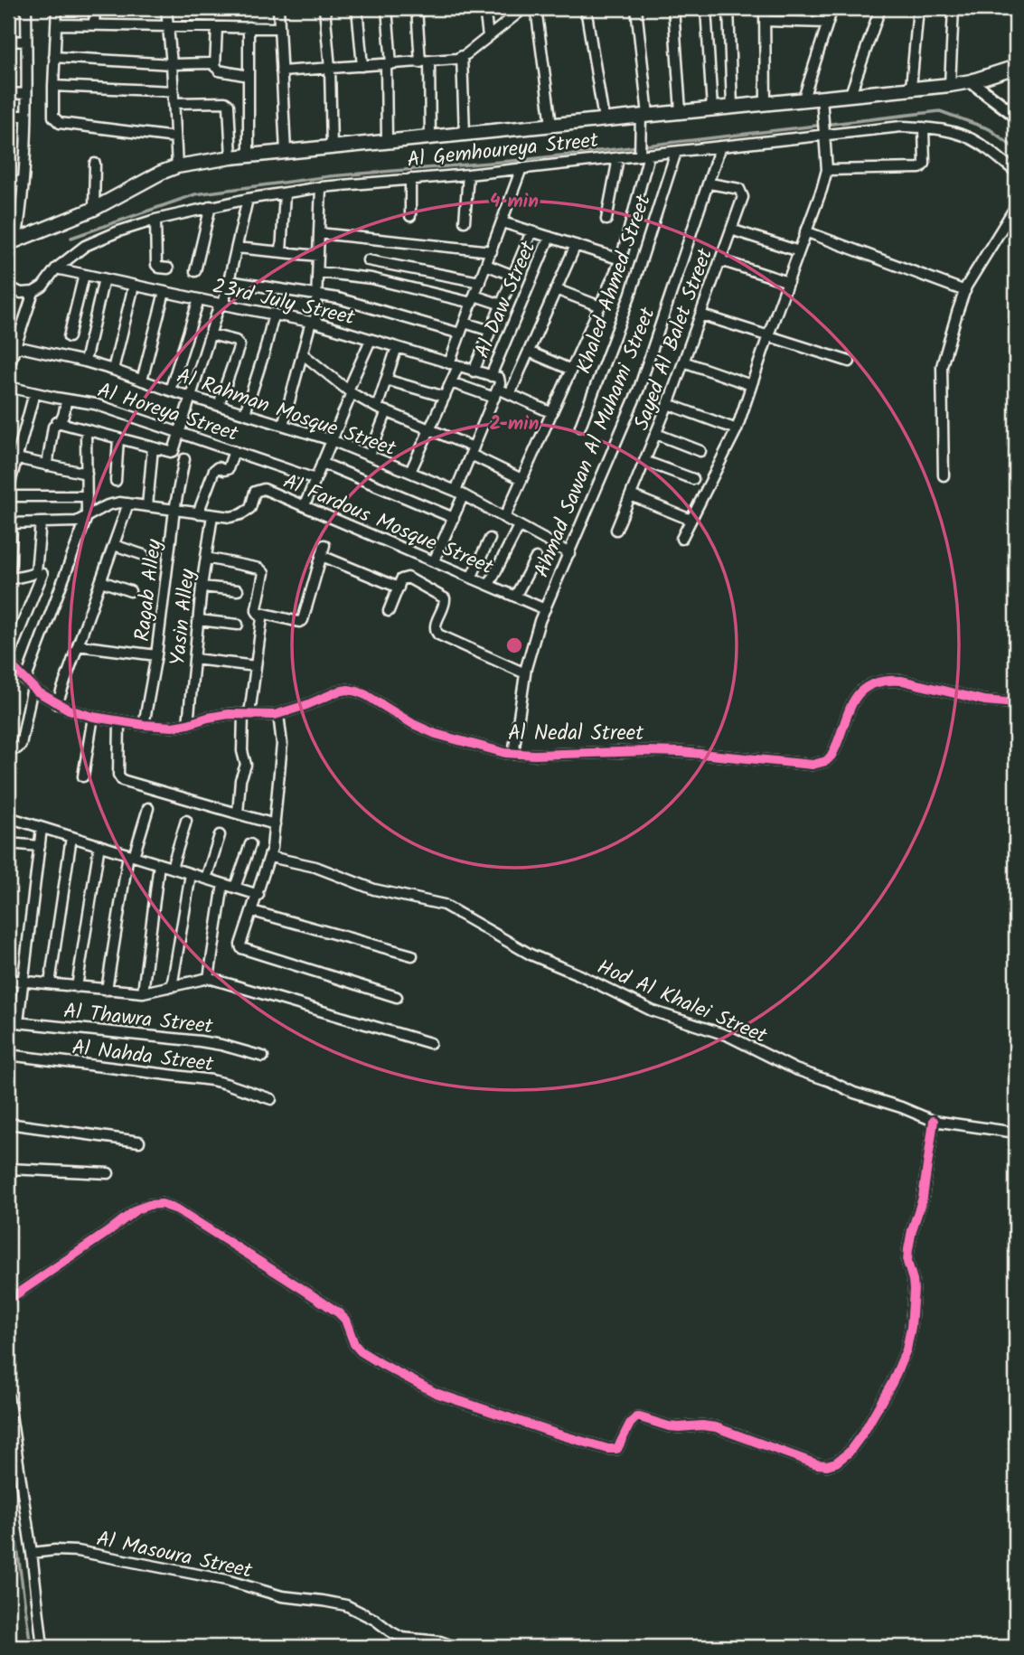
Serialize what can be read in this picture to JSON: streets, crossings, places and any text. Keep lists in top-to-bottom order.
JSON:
{
  "streets": {
    "main road": ["Al Gemhoureya Street"],
    "street": [
      "Khaled Ahmed Street",
      "Al Daw Street",
      "23rd July Street",
      "Sayed Al Balet Street",
      "Al Horeya Street",
      "Al Rahman Mosque Street",
      "Ahmad Sawan Al Muhami Street",
      "Al Fardous Mosque Street",
      "Ragab Alley",
      "Yasin Alley",
      "Al Nedal Street",
      "Hod Al Khalei Street",
      "Al Thawra Street",
      "Al Nahda Street",
      "Al Masoura Street"
    ]
  },
  "crossings": [
    ["Al Gemhoureya Street", "Khaled Ahmed Street"],
    ["Al Gemhoureya Street", "23rd July Street"],
    ["Al Gemhoureya Street", "Ahmad Sawan Al Muhami Street"],
    ["Al Daw Street", "23rd July Street"],
    ["Sayed Al Balet Street", "Ahmad Sawan Al Muhami Street"],
    ["Al Rahman Mosque Street", "Ahmad Sawan Al Muhami Street"],
    ["Ahmad Sawan Al Muhami Street", "Al Fardous Mosque Street"],
    ["Ahmad Sawan Al Muhami Street", "Al Nedal Street"],
    ["Al Fardous Mosque Street", "Ragab Alley"],
    ["Al Fardous Mosque Street", "Yasin Alley"],
    ["Ragab Alley", "Al Nedal Street"],
    ["Yasin Alley", "Al Nedal Street"]
  ],
  "rings": ["4 min", "2 min"]
}
